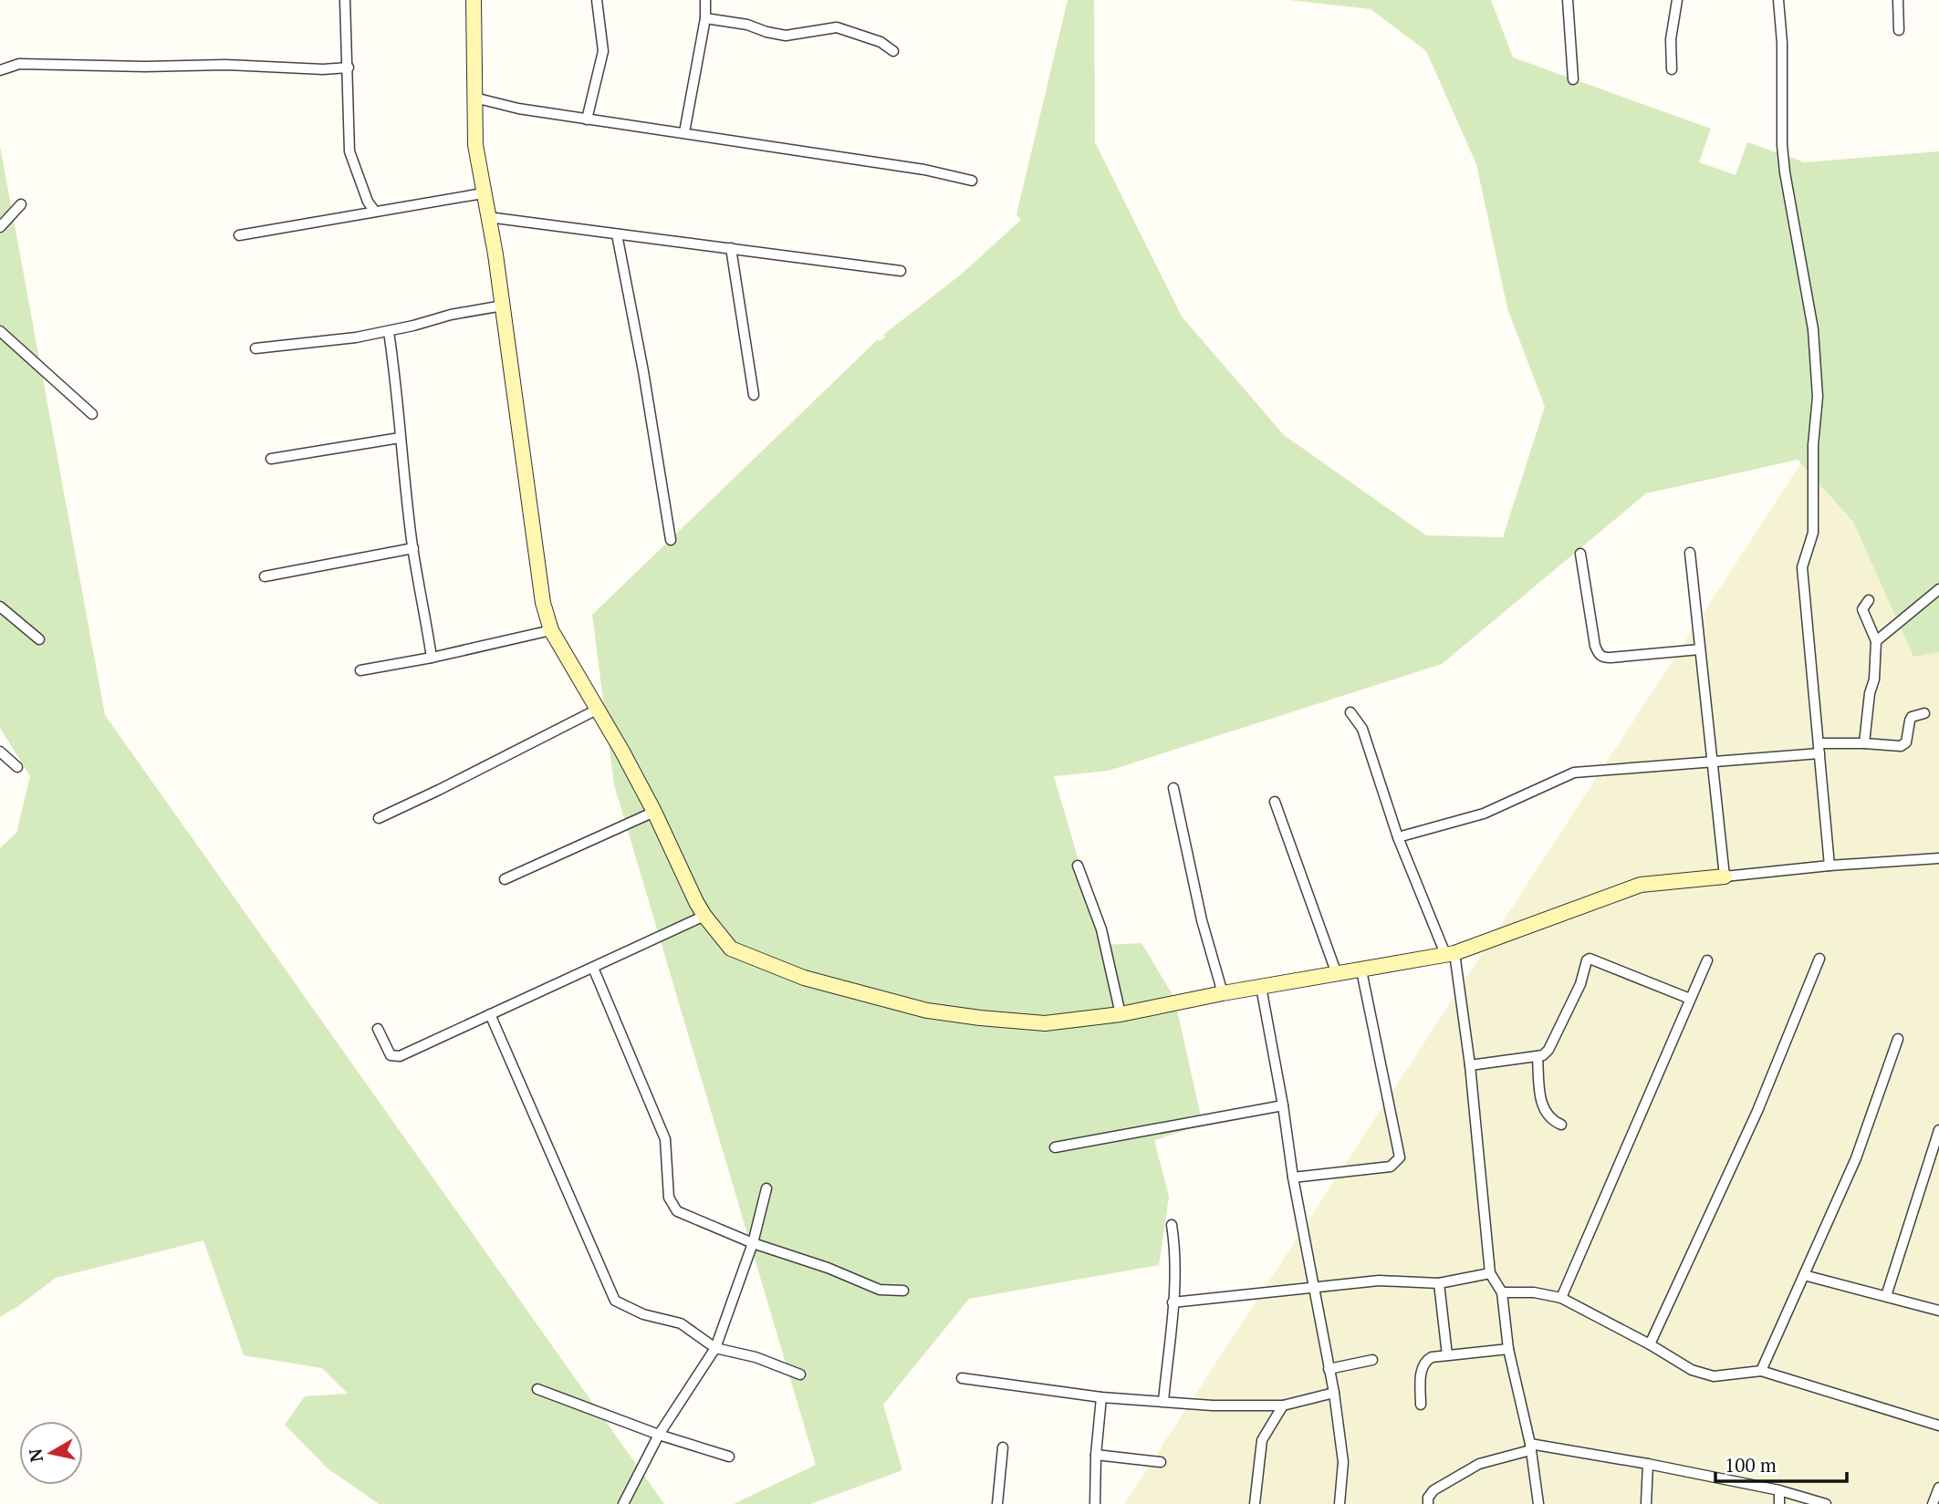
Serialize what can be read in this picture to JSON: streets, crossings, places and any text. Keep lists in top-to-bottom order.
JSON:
{
  "scale_bar": "100 m",
  "north": "left"
}
